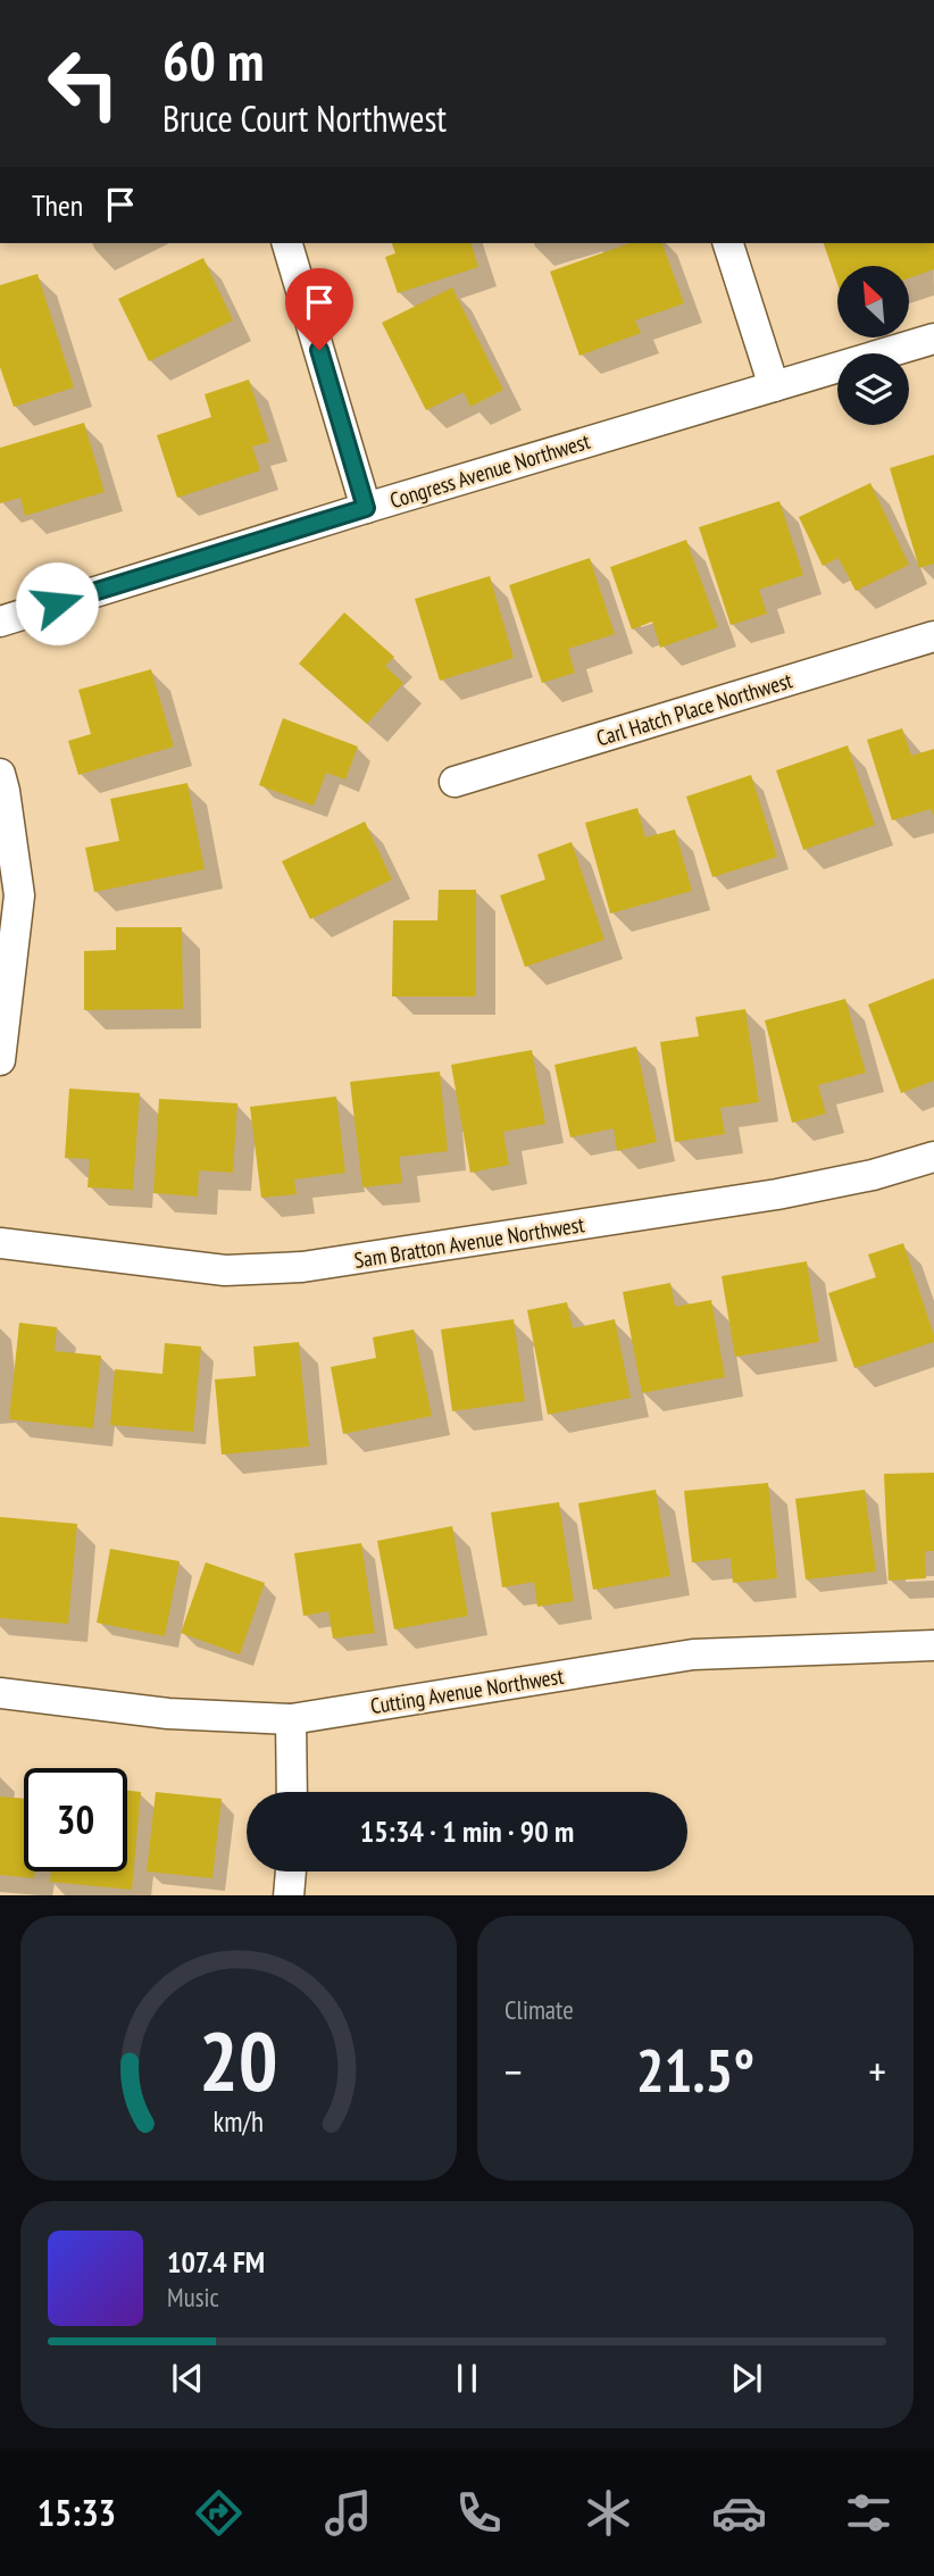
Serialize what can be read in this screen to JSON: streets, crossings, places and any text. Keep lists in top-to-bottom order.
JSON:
{
  "streets": {
    "street": [
      "Congress Avenue Northwest",
      "Carl Hatch Place Northwest",
      "Sam Bratton Avenue Northwest",
      "Cutting Avenue Northwest"
    ]
  },
  "north": "top left",
  "page": {
    "turn": ["60 m", "Bruce Court Northwest"],
    "then": "Then",
    "limit": "30",
    "trip": "15:34 · 1 min · 90 m",
    "tile": "Climate",
    "heat": ["−", "21.5°", "+"],
    "song": ["107.4 FM", "Music"],
    "tabs": "15:33",
    "gauge": ["20", "km/h"]
  }
}
